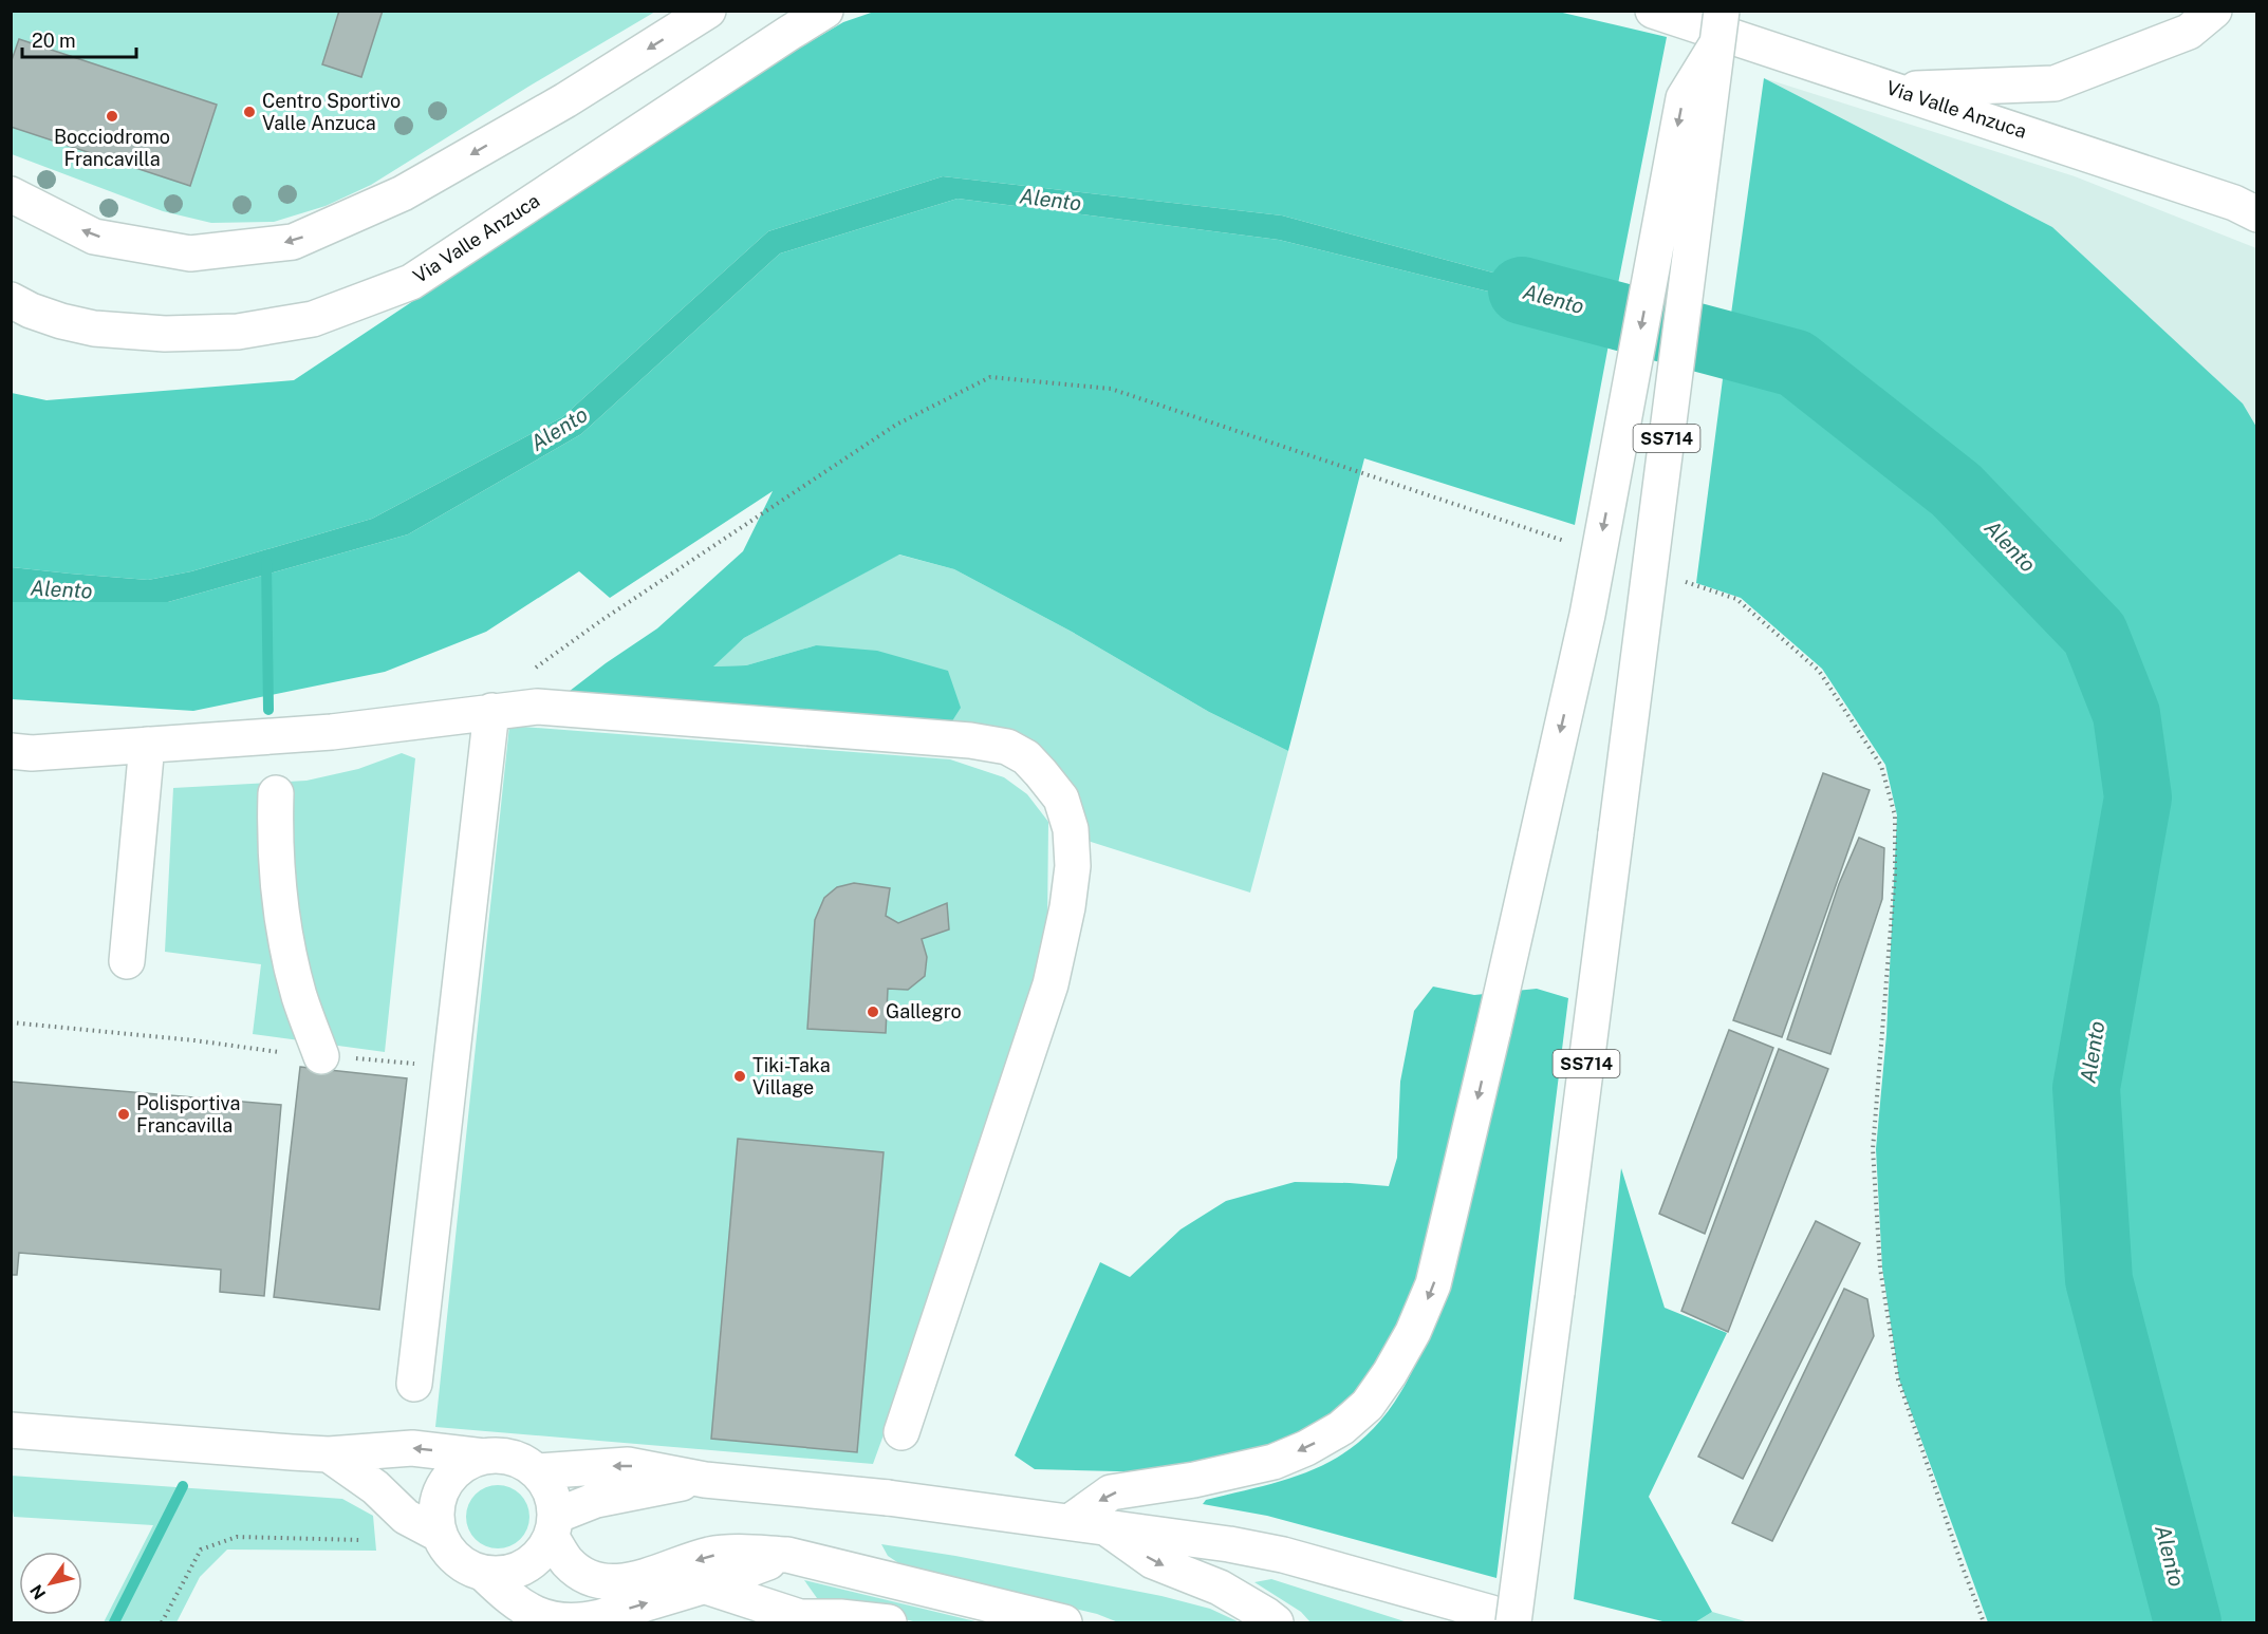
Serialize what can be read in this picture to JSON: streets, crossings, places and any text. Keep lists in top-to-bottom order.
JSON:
{
  "streets": {
    "main road": ["Via Valle Anzuca", "SS714"]
  },
  "water": ["Alento"],
  "places": [
    "Centro Sportivo Valle Anzuca",
    "Bocciodromo Francavilla",
    "Gallegro",
    "Tiki-Taka Village",
    "Polisportiva Francavilla"
  ],
  "scale_bar": "20 m",
  "north": "bottom left"
}
